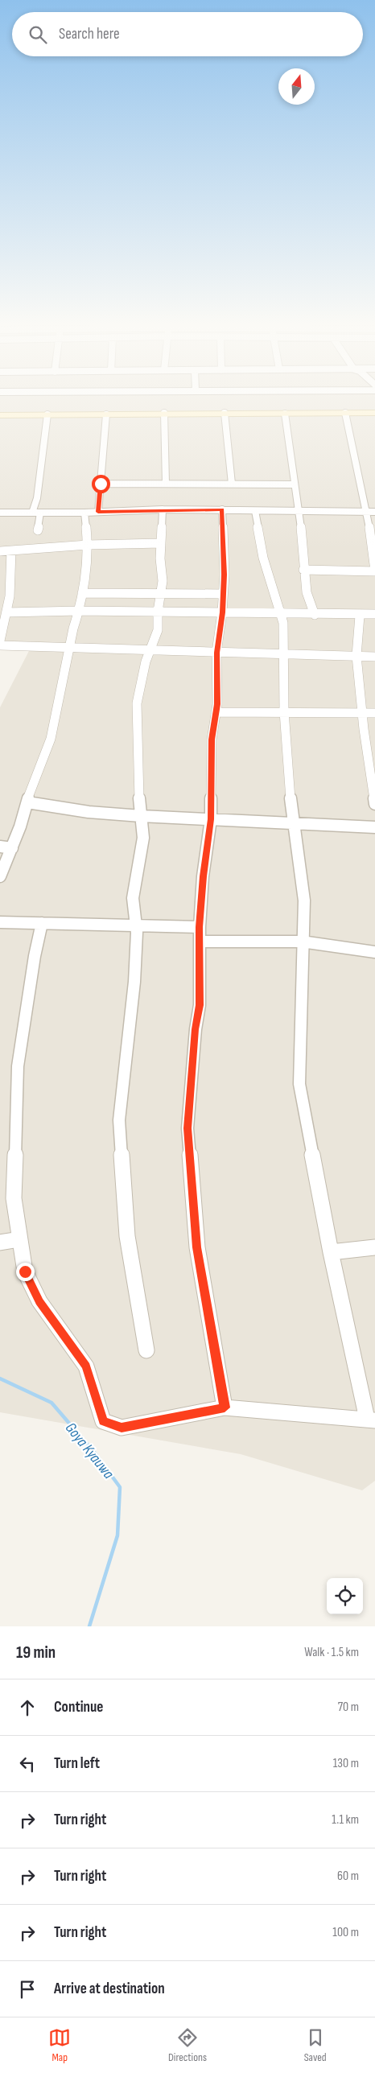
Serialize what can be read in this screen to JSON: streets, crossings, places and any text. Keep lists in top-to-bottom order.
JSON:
{
  "water": ["Goya Kyauwa"],
  "north": "top",
  "page": {
    "search": "Search here",
    "heading": ["19 min", "Walk · 1.5 km"],
    "list": [
      ["Continue", "70 m"],
      ["Turn left", "130 m"],
      ["Turn right", "1.1 km"],
      ["Turn right", "60 m"],
      ["Turn right", "100 m"],
      "Arrive at destination"
    ],
    "nav": ["Map", "Directions", "Saved"]
  }
}
